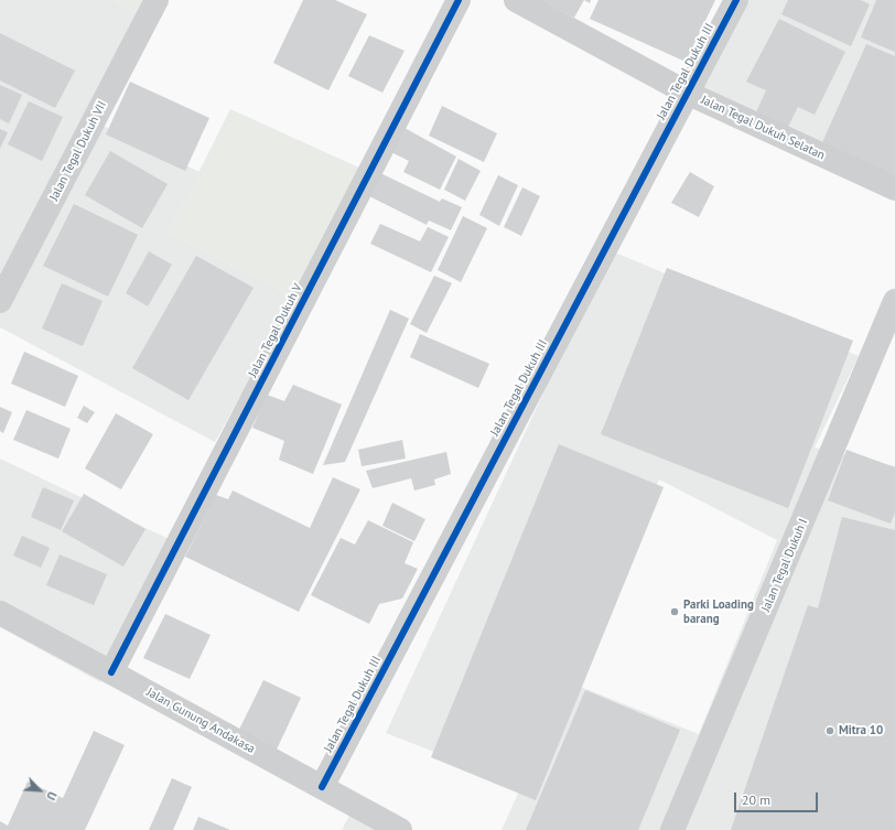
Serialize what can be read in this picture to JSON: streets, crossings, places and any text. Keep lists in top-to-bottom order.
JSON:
{
  "streets": {
    "street": [
      "Jalan Tegal Dukuh III",
      "Jalan Tegal Dukuh Selatan",
      "Jalan Tegal Dukuh VII",
      "Jalan Tegal Dukuh V",
      "Jalan Tegal Dukuh I",
      "Jalan Gunung Andakasa"
    ]
  },
  "crossings": [
    ["Jalan Tegal Dukuh III", "Jalan Tegal Dukuh Selatan"],
    ["Jalan Tegal Dukuh III", "Jalan Gunung Andakasa"],
    ["Jalan Tegal Dukuh V", "Jalan Gunung Andakasa"]
  ],
  "places": ["Parki Loading barang", "Mitra 10"],
  "scale_bar": "20 m",
  "north": "bottom right"
}
